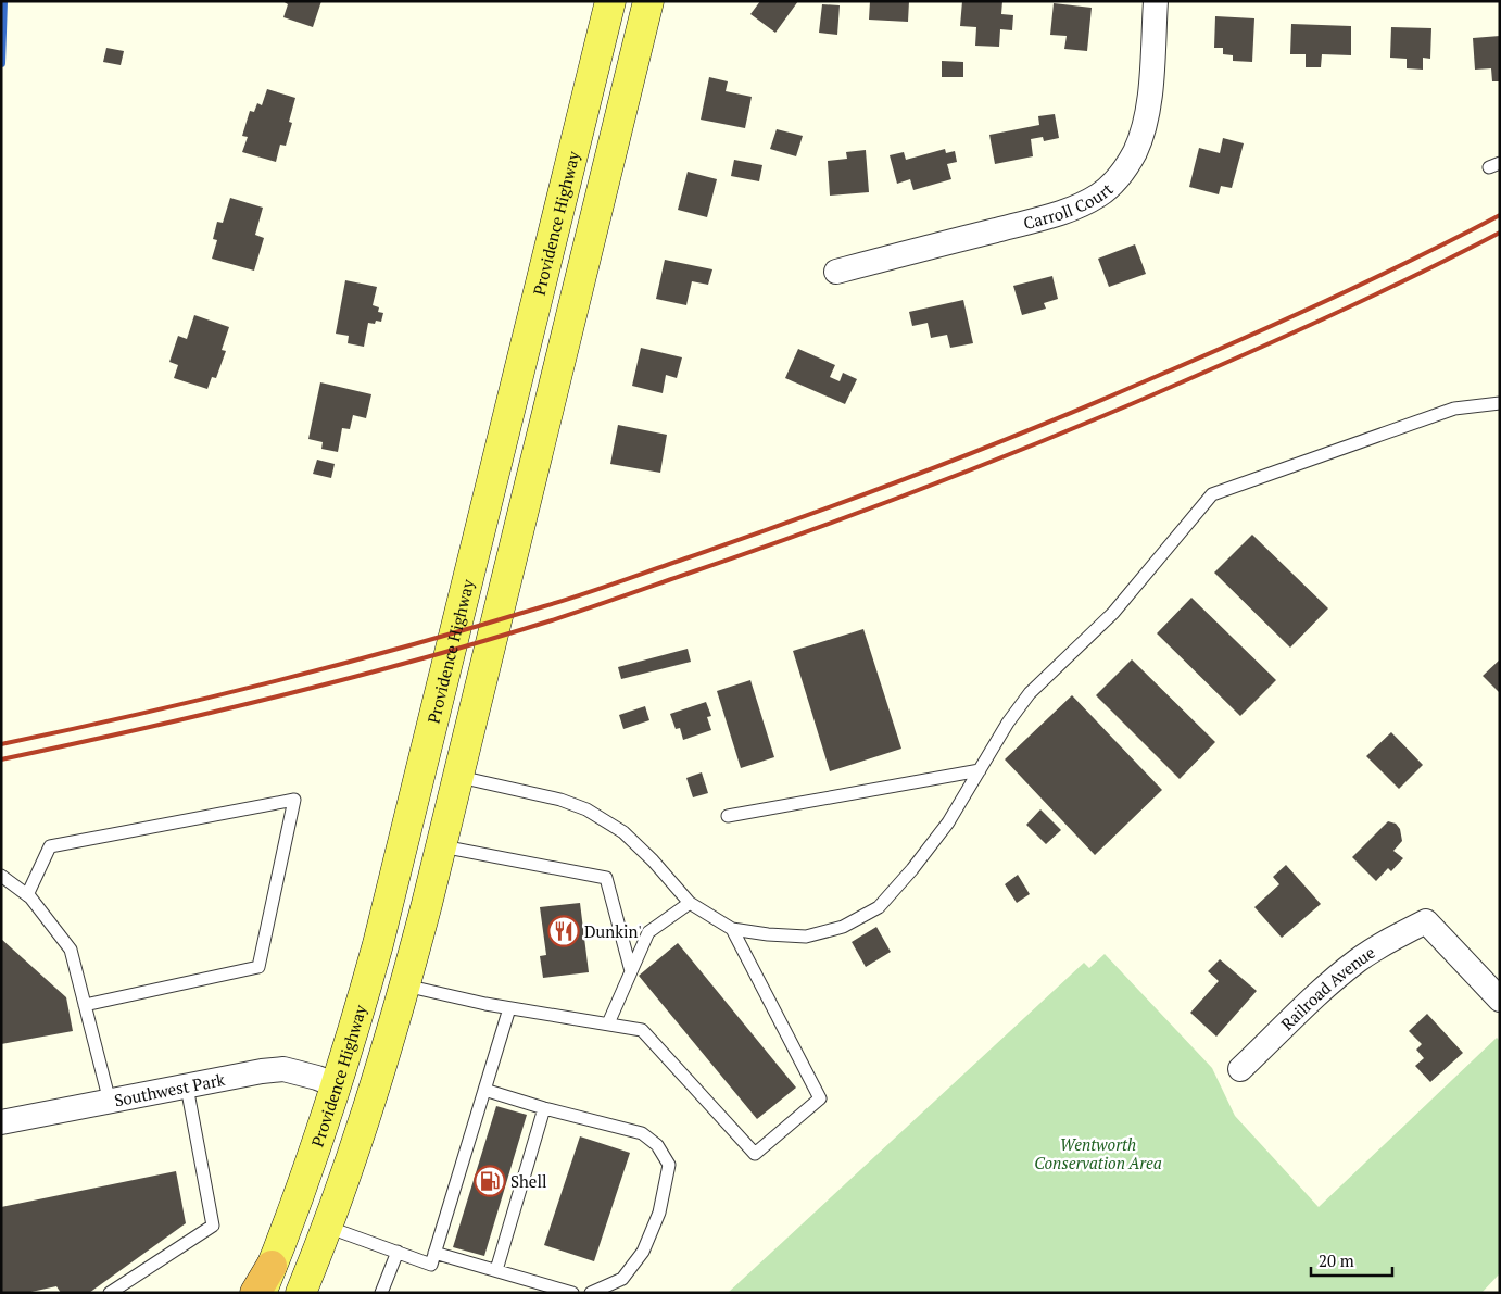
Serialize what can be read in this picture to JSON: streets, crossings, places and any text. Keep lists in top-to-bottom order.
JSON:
{
  "streets": {
    "main road": ["Providence Highway"],
    "street": ["Carroll Court", "Railroad Avenue", "Southwest Park"]
  },
  "crossings": [
    ["Providence Highway", "Southwest Park"]
  ],
  "parks": ["Wentworth Conservation Area"],
  "places": {
    "restaurant": ["Dunkin'"],
    "fuel station": ["Shell"]
  },
  "scale_bar": "20 m"
}
